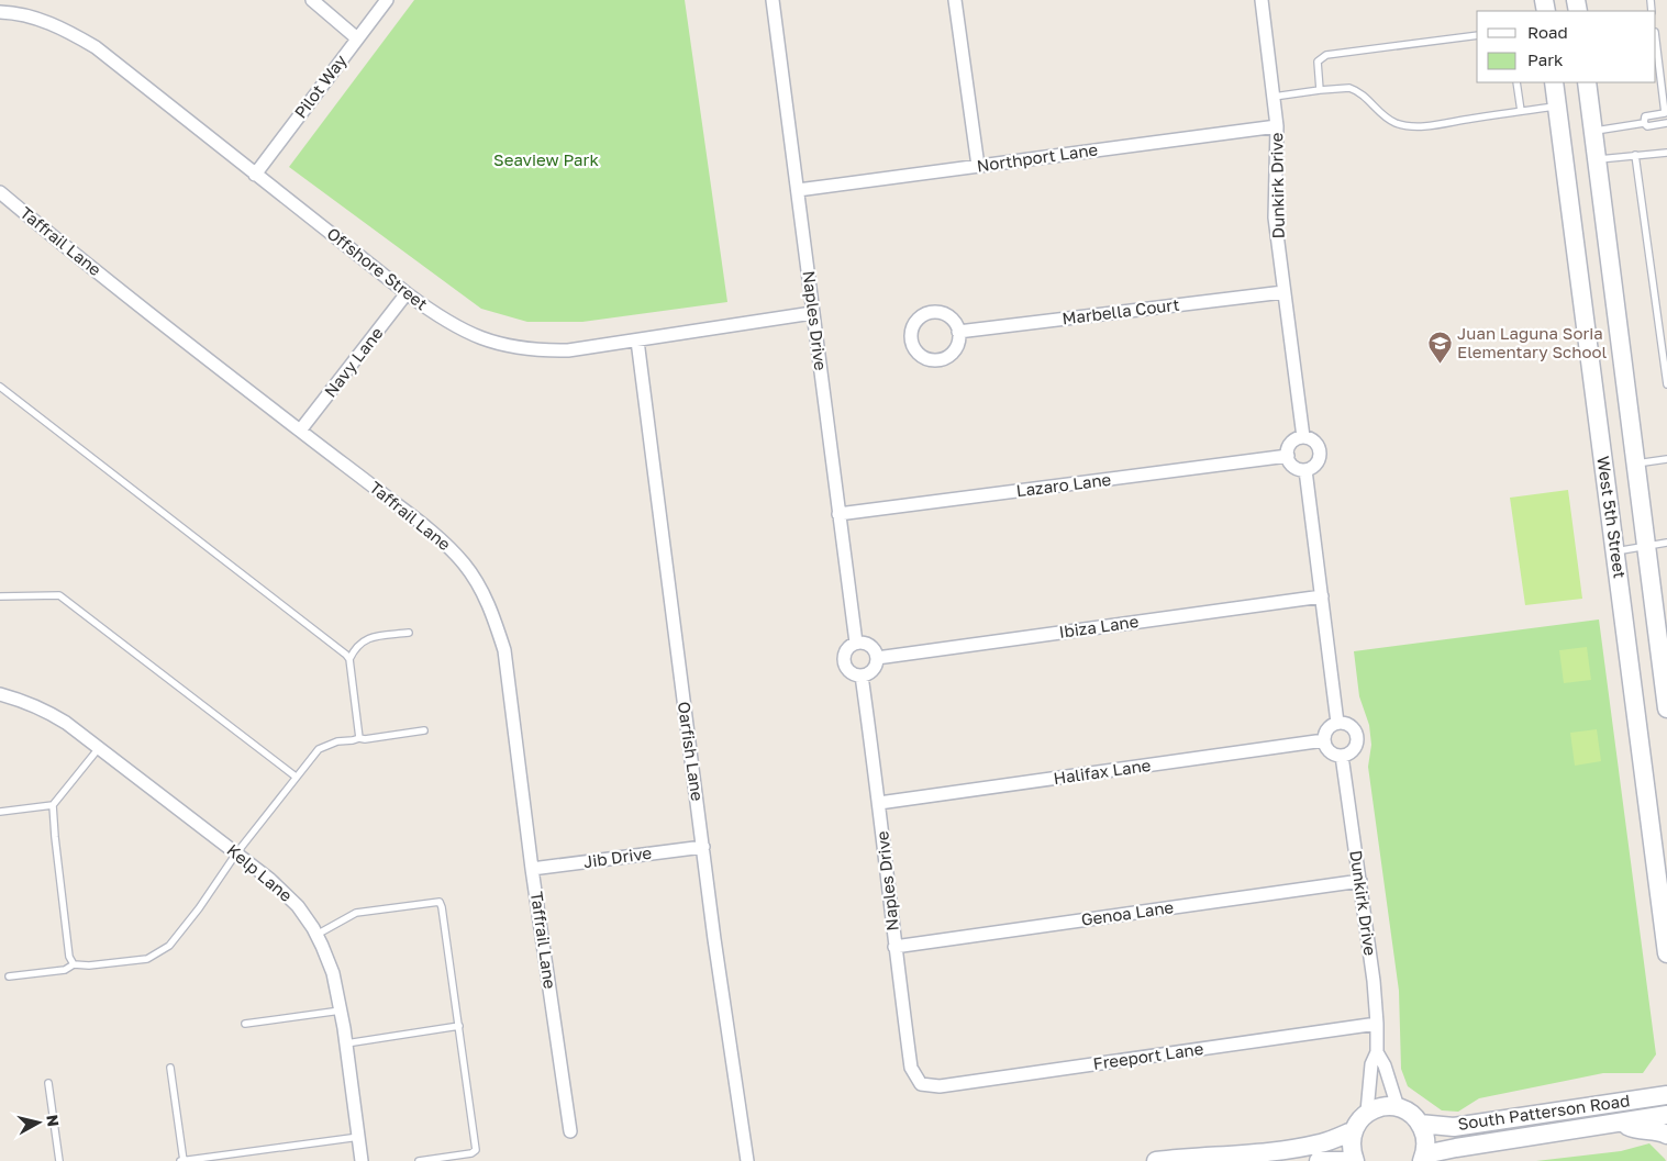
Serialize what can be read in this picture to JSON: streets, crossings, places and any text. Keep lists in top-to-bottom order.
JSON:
{
  "streets": {
    "main road": ["West 5th Street", "South Patterson Road"],
    "street": [
      "Pilot Way",
      "Northport Lane",
      "Dunkirk Drive",
      "Taffrail Lane",
      "Offshore Street",
      "Marbella Court",
      "Naples Drive",
      "Navy Lane",
      "Lazaro Lane",
      "Ibiza Lane",
      "Oarfish Lane",
      "Halifax Lane",
      "Jib Drive",
      "Kelp Lane",
      "Genoa Lane",
      "Freeport Lane"
    ]
  },
  "crossings": [
    ["Pilot Way", "Offshore Street"],
    ["Northport Lane", "Dunkirk Drive"],
    ["Northport Lane", "Naples Drive"],
    ["Dunkirk Drive", "Marbella Court"],
    ["Dunkirk Drive", "Lazaro Lane"],
    ["Dunkirk Drive", "Halifax Lane"],
    ["Dunkirk Drive", "Genoa Lane"],
    ["Dunkirk Drive", "Freeport Lane"],
    ["Taffrail Lane", "Navy Lane"],
    ["Taffrail Lane", "Jib Drive"],
    ["Offshore Street", "Naples Drive"],
    ["Offshore Street", "Navy Lane"],
    ["Offshore Street", "Oarfish Lane"],
    ["Naples Drive", "Lazaro Lane"],
    ["Naples Drive", "Ibiza Lane"],
    ["Naples Drive", "Halifax Lane"],
    ["Naples Drive", "Genoa Lane"],
    ["Naples Drive", "Freeport Lane"],
    ["Oarfish Lane", "Jib Drive"]
  ],
  "parks": ["Seaview Park"],
  "places": {
    "school or university": ["Juan Laguna Soria Elementary School"]
  },
  "legend": ["Road", "Park"],
  "north": "right"
}
